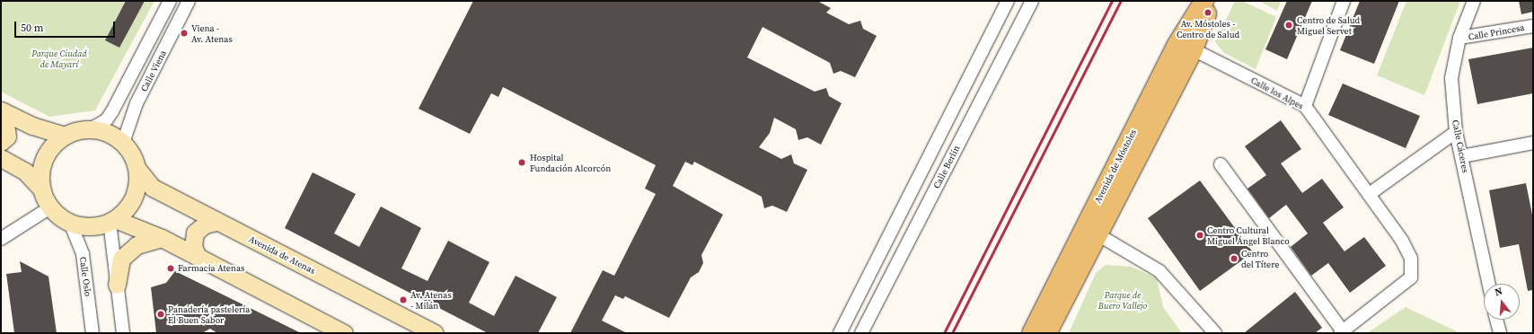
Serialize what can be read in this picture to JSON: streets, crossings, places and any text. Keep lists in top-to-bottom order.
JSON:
{
  "streets": {
    "main road": ["Avenida de Móstoles"],
    "street": [
      "Calle Princesa",
      "Calle Viena",
      "Calle los Alpes",
      "Calle Cáceres",
      "Calle Berlín",
      "Avenida de Atenas",
      "Calle Oslo"
    ]
  },
  "crossings": [
    ["Calle Princesa", "Calle Cáceres"],
    ["Calle Viena", "Avenida de Atenas"],
    ["Calle Viena", "Calle Oslo"],
    ["Calle los Alpes", "Avenida de Móstoles"],
    ["Avenida de Atenas", "Calle Oslo"]
  ],
  "parks": ["Parque Ciudad de Mayarí", "Parque de Buero Vallejo"],
  "places": [
    "Av. Móstoles - Centro de Salud",
    "Centro de Salud Miguel Servet",
    "Viena - Av. Atenas",
    "Hospital Fundación Alcorcón",
    "Centro Cultural Miguel Ángel Blanco",
    "Centro del Títere",
    "Farmacia Atenas",
    "Av. Atenas - Milán",
    "Panadería pastelería El Buen Sabor"
  ],
  "scale_bar": "50 m",
  "north": "top"
}
